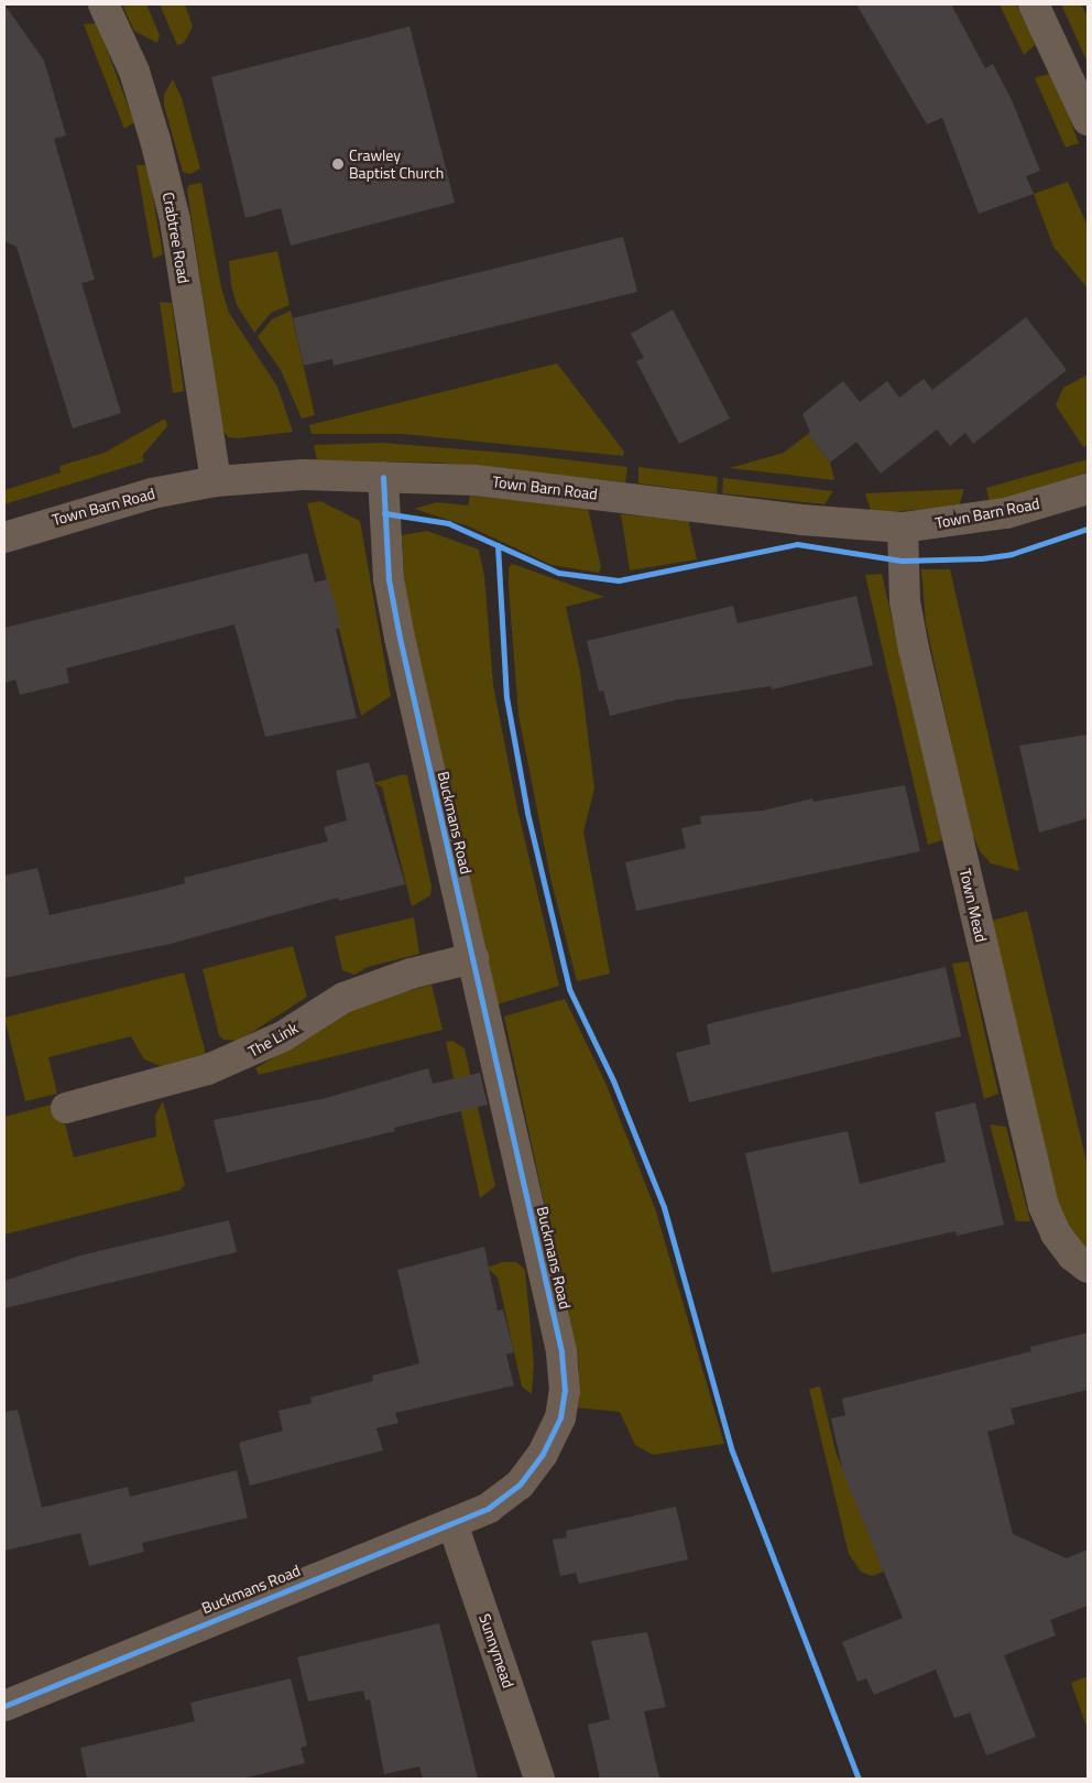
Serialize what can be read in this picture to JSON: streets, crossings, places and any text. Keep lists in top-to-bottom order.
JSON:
{
  "streets": {
    "street": [
      "Crabtree Road",
      "Town Barn Road",
      "Buckmans Road",
      "Town Mead",
      "The Link",
      "Sunnymead"
    ]
  },
  "crossings": [
    ["Crabtree Road", "Town Barn Road"],
    ["Town Barn Road", "Buckmans Road"],
    ["Town Barn Road", "Town Mead"],
    ["Buckmans Road", "The Link"],
    ["Buckmans Road", "Sunnymead"]
  ],
  "places": ["Crawley Baptist Church"]
}
